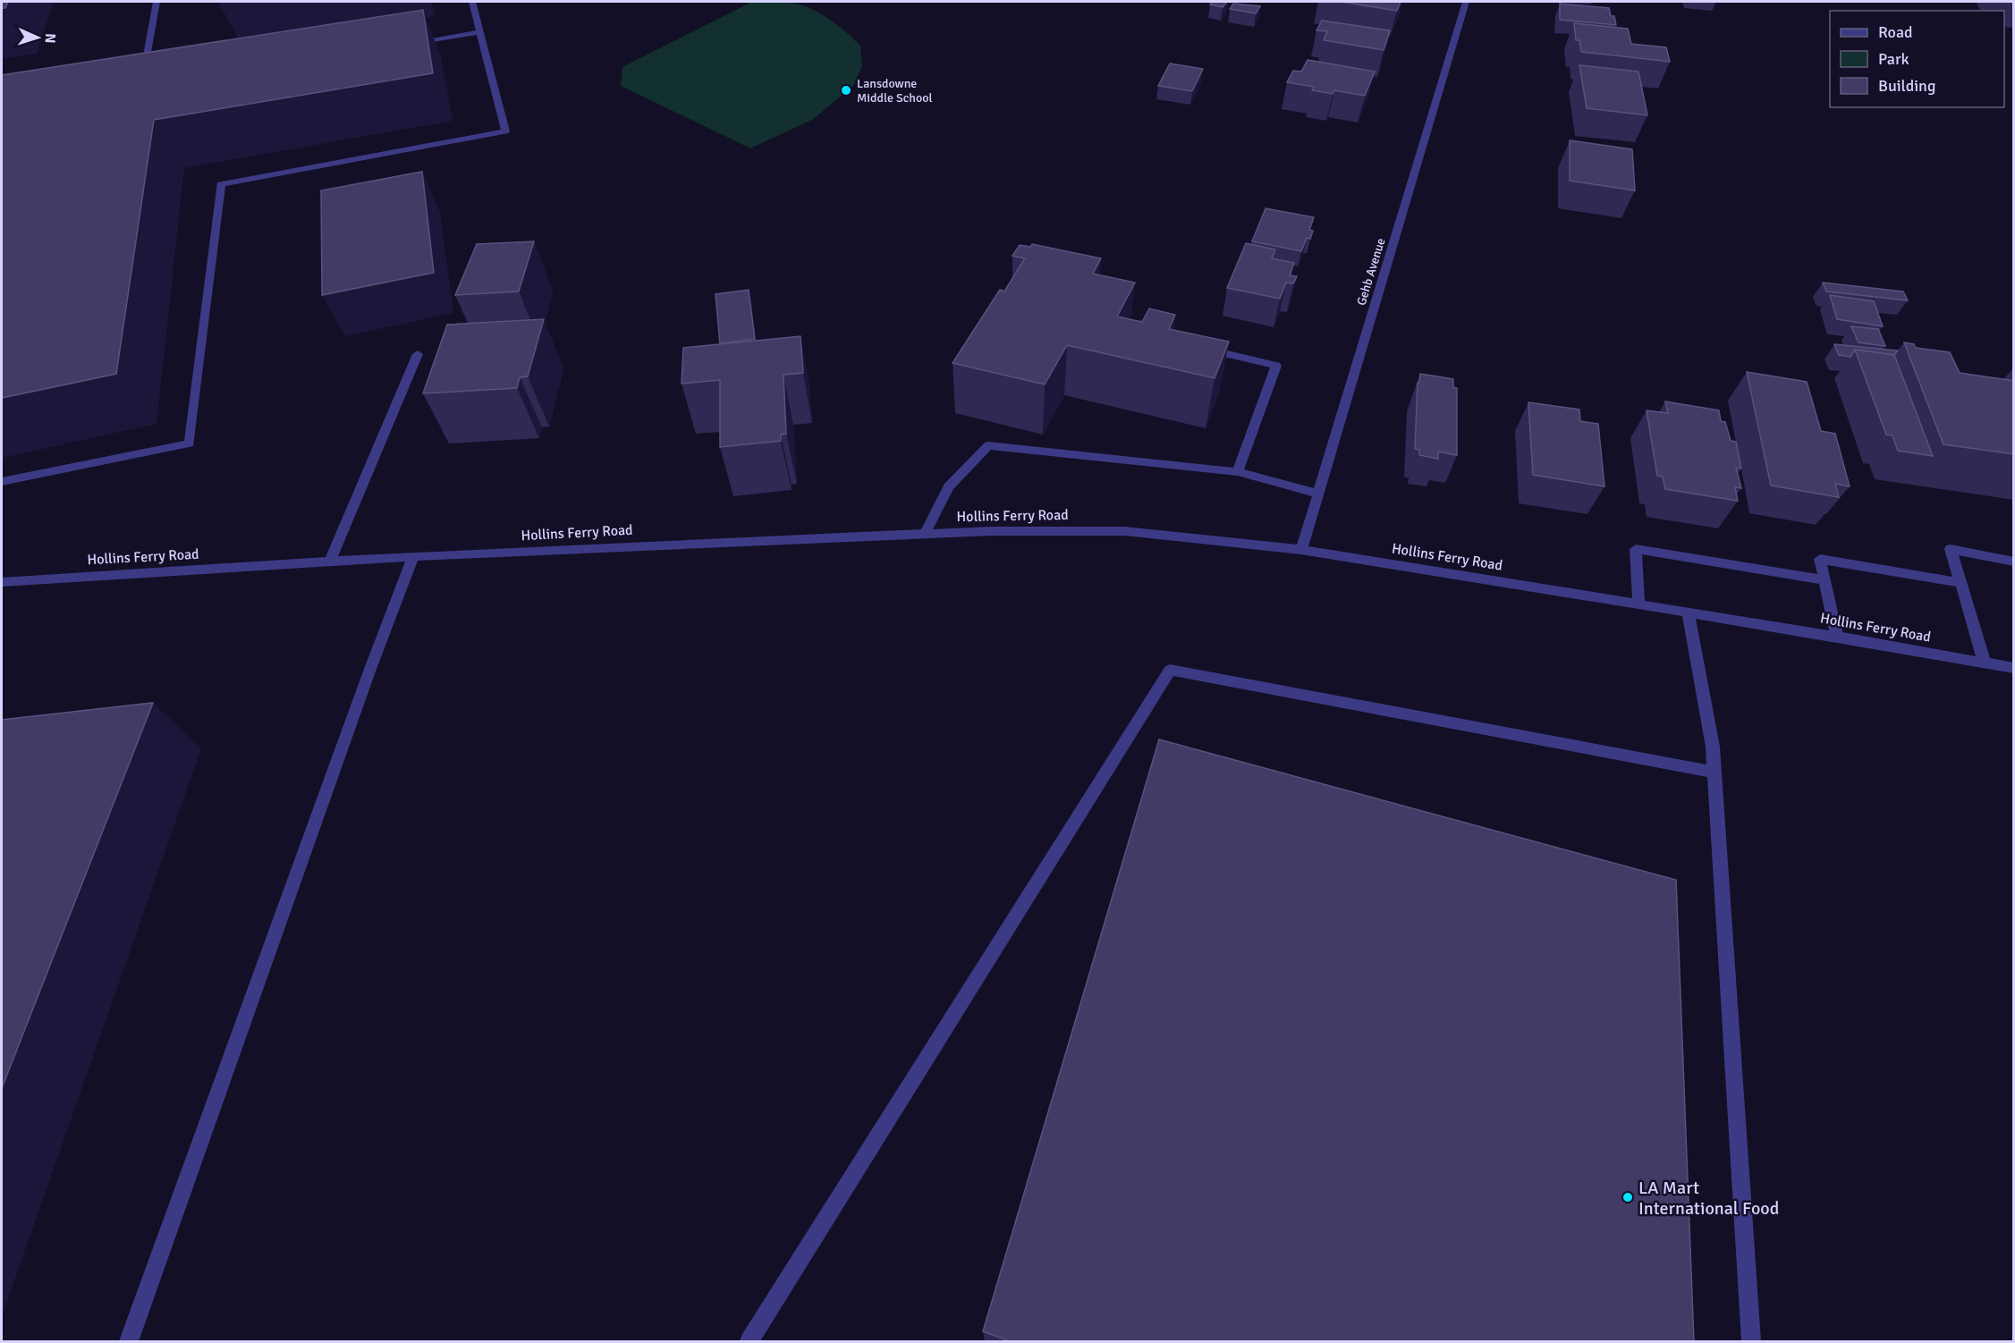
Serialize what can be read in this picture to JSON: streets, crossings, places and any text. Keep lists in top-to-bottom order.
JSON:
{
  "streets": {
    "street": ["Gehb Avenue", "Hollins Ferry Road"]
  },
  "crossings": [
    ["Gehb Avenue", "Hollins Ferry Road"]
  ],
  "places": ["Lansdowne Middle School", "LA Mart International Food"],
  "legend": ["Road", "Park", "Building"],
  "north": "right"
}
